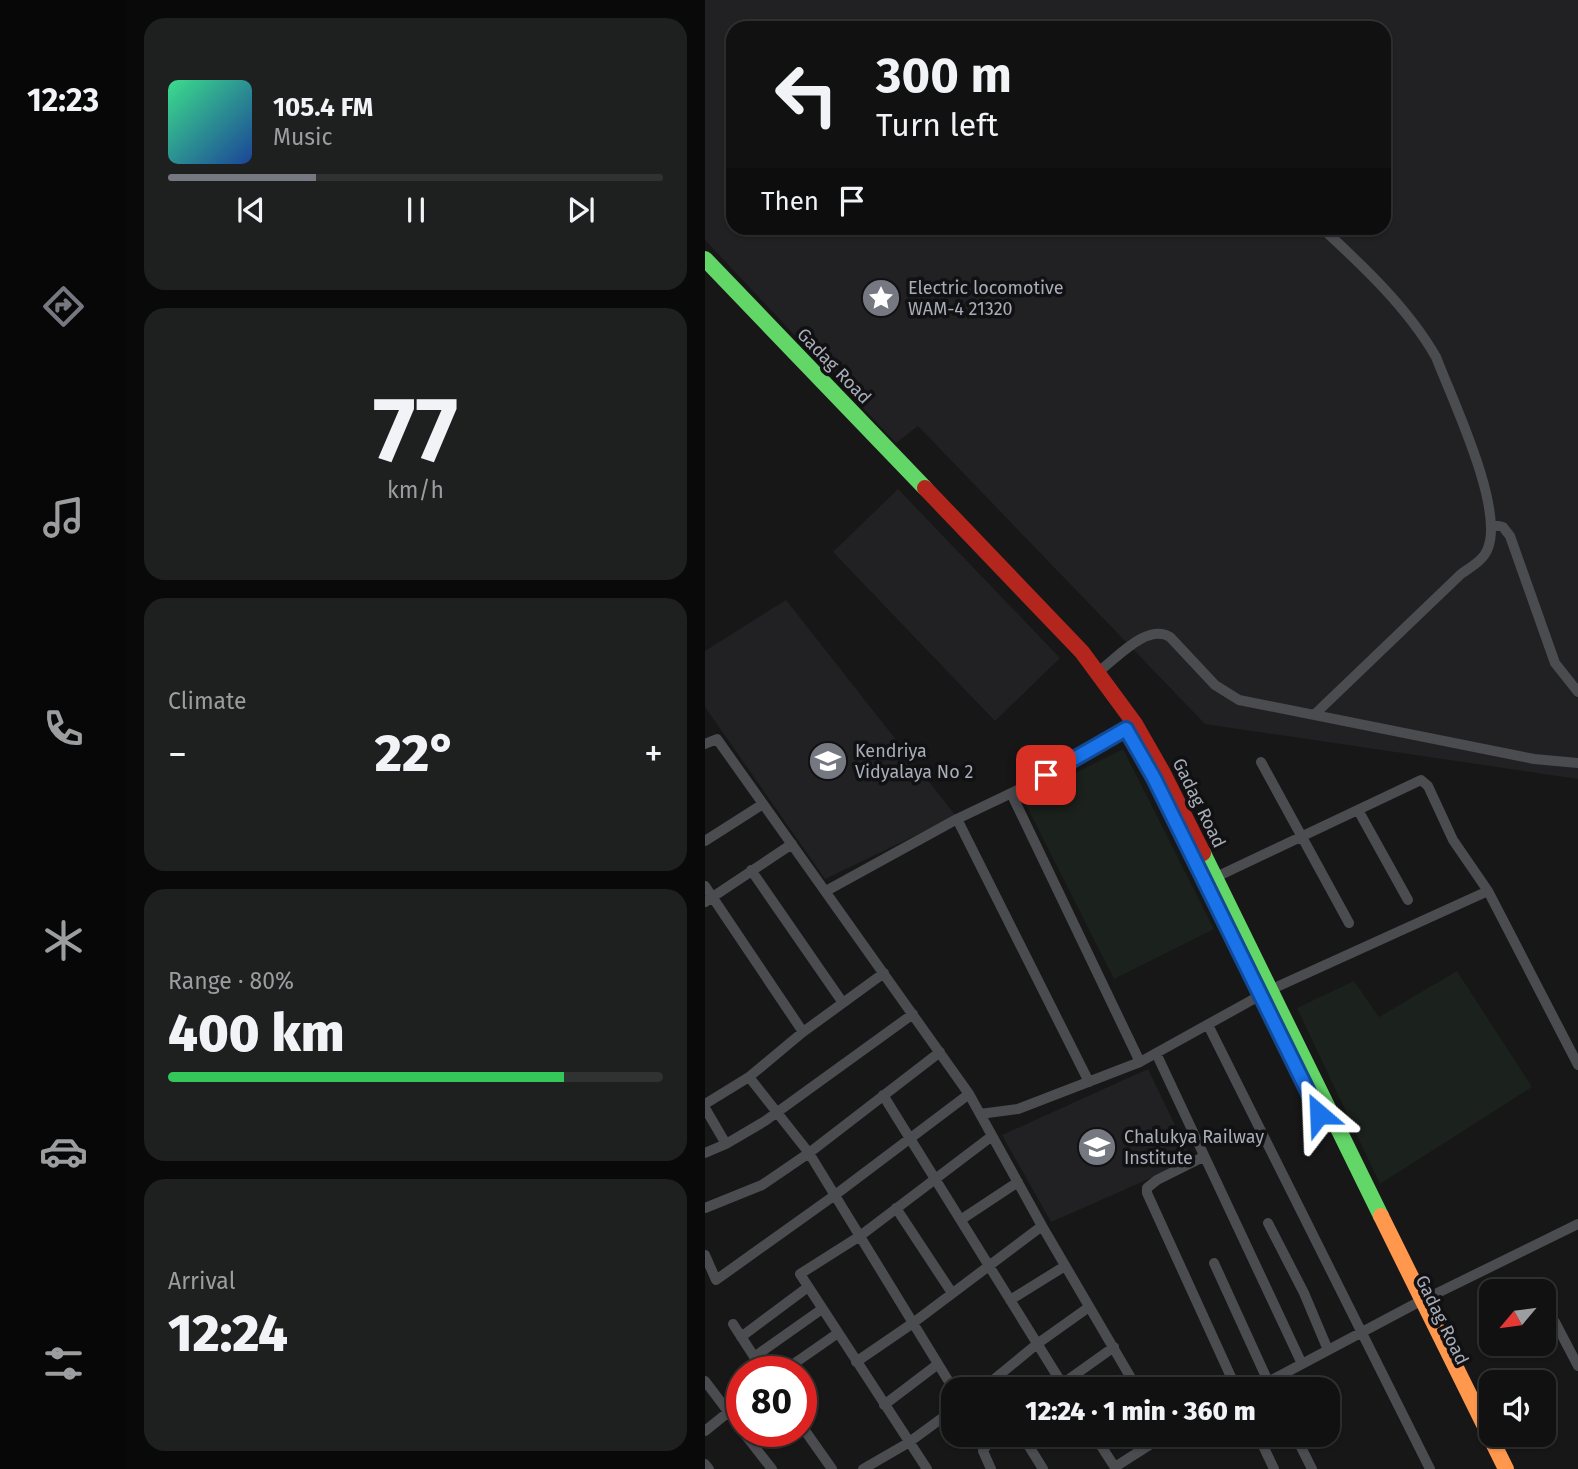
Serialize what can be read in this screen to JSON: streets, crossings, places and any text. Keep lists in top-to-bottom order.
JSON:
{
  "streets": {
    "highway": ["Gadag Road"]
  },
  "places": {
    "place": ["Electric locomotive WAM-4 21320"],
    "school or university": ["Kendriya Vidyalaya No 2", "Chalukya Railway Institute"]
  },
  "north": "bottom left",
  "page": {
    "tabs": "12:23",
    "turn": ["300 m", "Turn left"],
    "song": ["105.4 FM", "Music"],
    "then": "Then",
    "tile": [
      ["77", "km/h"],
      "Climate",
      ["Range · 80%", "400 km"],
      ["Arrival", "12:24"]
    ],
    "heat": ["−", "22°", "+"],
    "limit": "80",
    "trip": "12:24 · 1 min · 360 m"
  }
}
